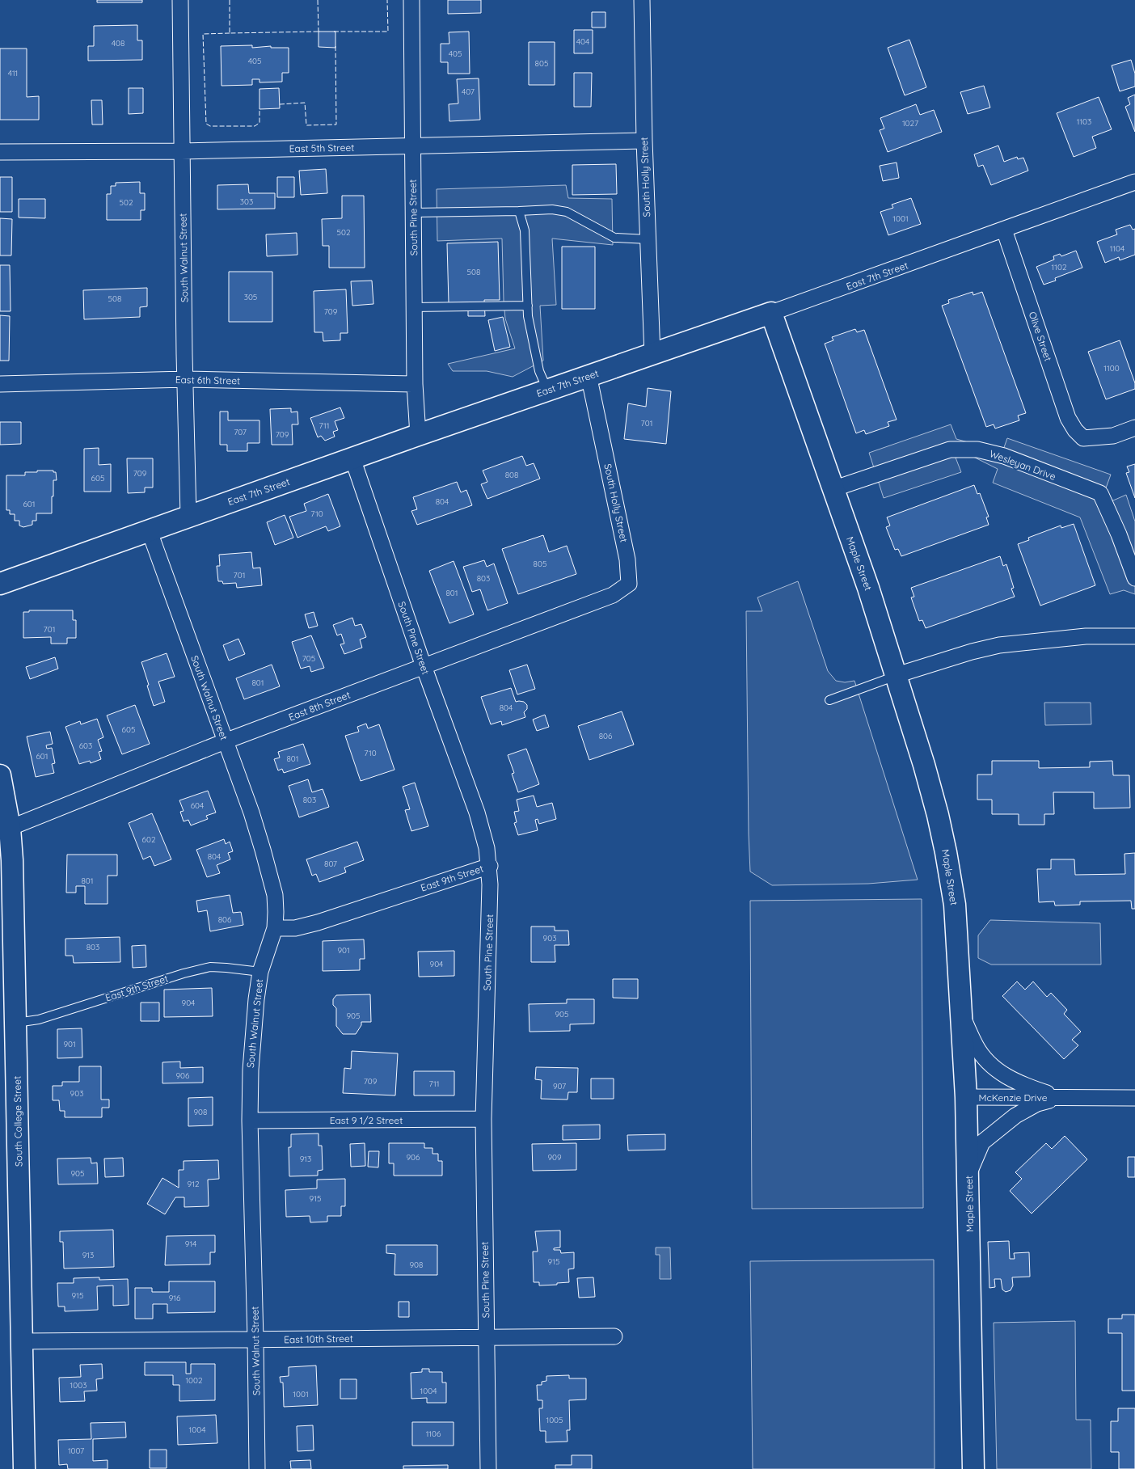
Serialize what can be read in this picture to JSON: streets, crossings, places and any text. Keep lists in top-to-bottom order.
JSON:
{
  "streets": {
    "street": [
      "East 5th Street",
      "South Holly Street",
      "South Pine Street",
      "South Walnut Street",
      "East 7th Street",
      "Olive Street",
      "East 6th Street",
      "Wesleyan Drive",
      "Maple Street",
      "East 8th Street",
      "East 9th Street",
      "McKenzie Drive",
      "East 9 1/2 Street",
      "South College Street",
      "East 10th Street"
    ]
  },
  "crossings": [
    ["East 5th Street", "South Holly Street"],
    ["East 5th Street", "South Pine Street"],
    ["East 5th Street", "South Walnut Street"],
    ["South Holly Street", "East 7th Street"],
    ["South Holly Street", "East 8th Street"],
    ["South Pine Street", "East 7th Street"],
    ["South Pine Street", "East 6th Street"],
    ["South Pine Street", "East 8th Street"],
    ["South Pine Street", "East 9th Street"],
    ["South Pine Street", "East 9 1/2 Street"],
    ["South Pine Street", "East 10th Street"],
    ["South Walnut Street", "East 7th Street"],
    ["South Walnut Street", "East 6th Street"],
    ["South Walnut Street", "East 8th Street"],
    ["South Walnut Street", "East 9th Street"],
    ["South Walnut Street", "East 9 1/2 Street"],
    ["South Walnut Street", "East 10th Street"],
    ["East 7th Street", "Olive Street"],
    ["East 7th Street", "Maple Street"],
    ["Wesleyan Drive", "Maple Street"],
    ["Maple Street", "McKenzie Drive"],
    ["East 8th Street", "South College Street"],
    ["East 9th Street", "South College Street"],
    ["South College Street", "East 10th Street"]
  ],
  "house_numbers": [
    "404",
    "408",
    "405",
    "405",
    "805",
    "411",
    "407",
    "1103",
    "1027",
    "303",
    "502",
    "1001",
    "502",
    "1104",
    "1102",
    "508",
    "305",
    "508",
    "709",
    "1100",
    "701",
    "711",
    "707",
    "709",
    "709",
    "808",
    "605",
    "804",
    "601",
    "710",
    "805",
    "701",
    "803",
    "801",
    "701",
    "705",
    "801",
    "804",
    "605",
    "806",
    "603",
    "710",
    "601",
    "801",
    "803",
    "604",
    "602",
    "804",
    "807",
    "801",
    "806",
    "903",
    "803",
    "901",
    "904",
    "904",
    "905",
    "905",
    "901",
    "906",
    "709",
    "711",
    "907",
    "903",
    "908",
    "906",
    "909",
    "913",
    "905",
    "912",
    "915",
    "914",
    "913",
    "915",
    "908",
    "915",
    "916",
    "1002",
    "1003",
    "1004",
    "1001",
    "1005",
    "1004",
    "1106",
    "1007"
  ]
}
